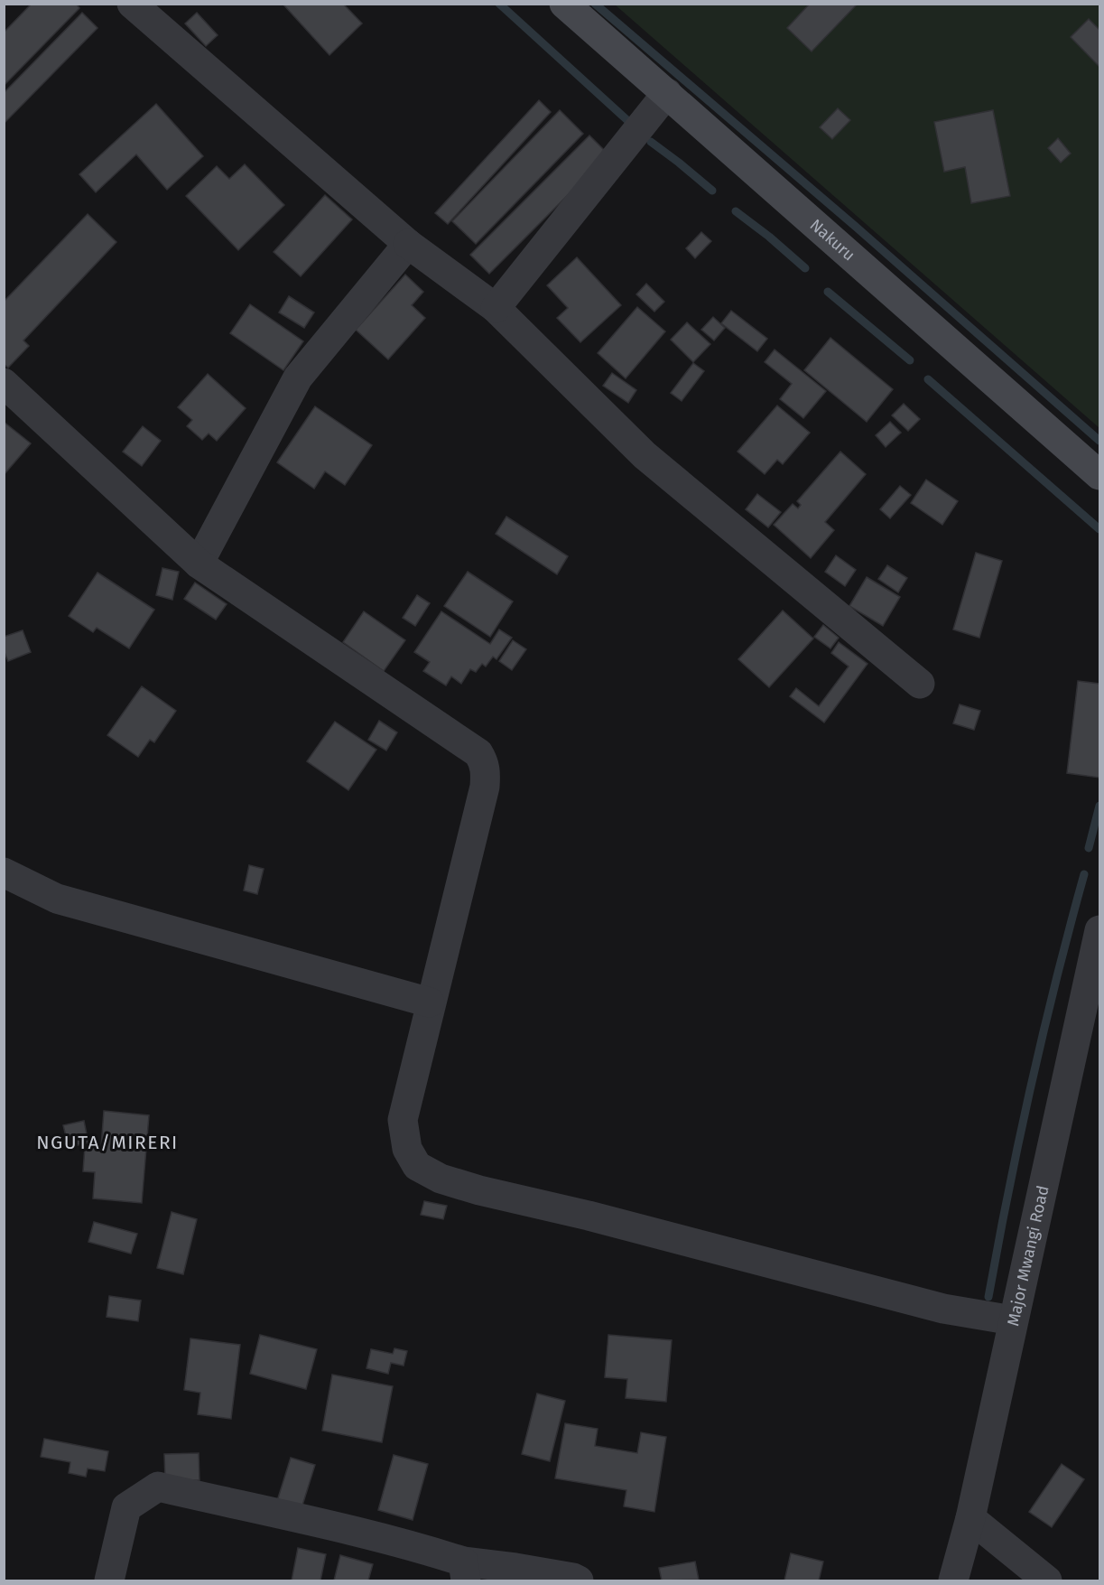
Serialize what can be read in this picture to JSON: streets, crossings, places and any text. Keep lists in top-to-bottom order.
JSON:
{
  "streets": {
    "main road": ["Nakuru"],
    "street": ["Major Mwangi Road"]
  },
  "districts": ["NGUTA/MIRERI"]
}
